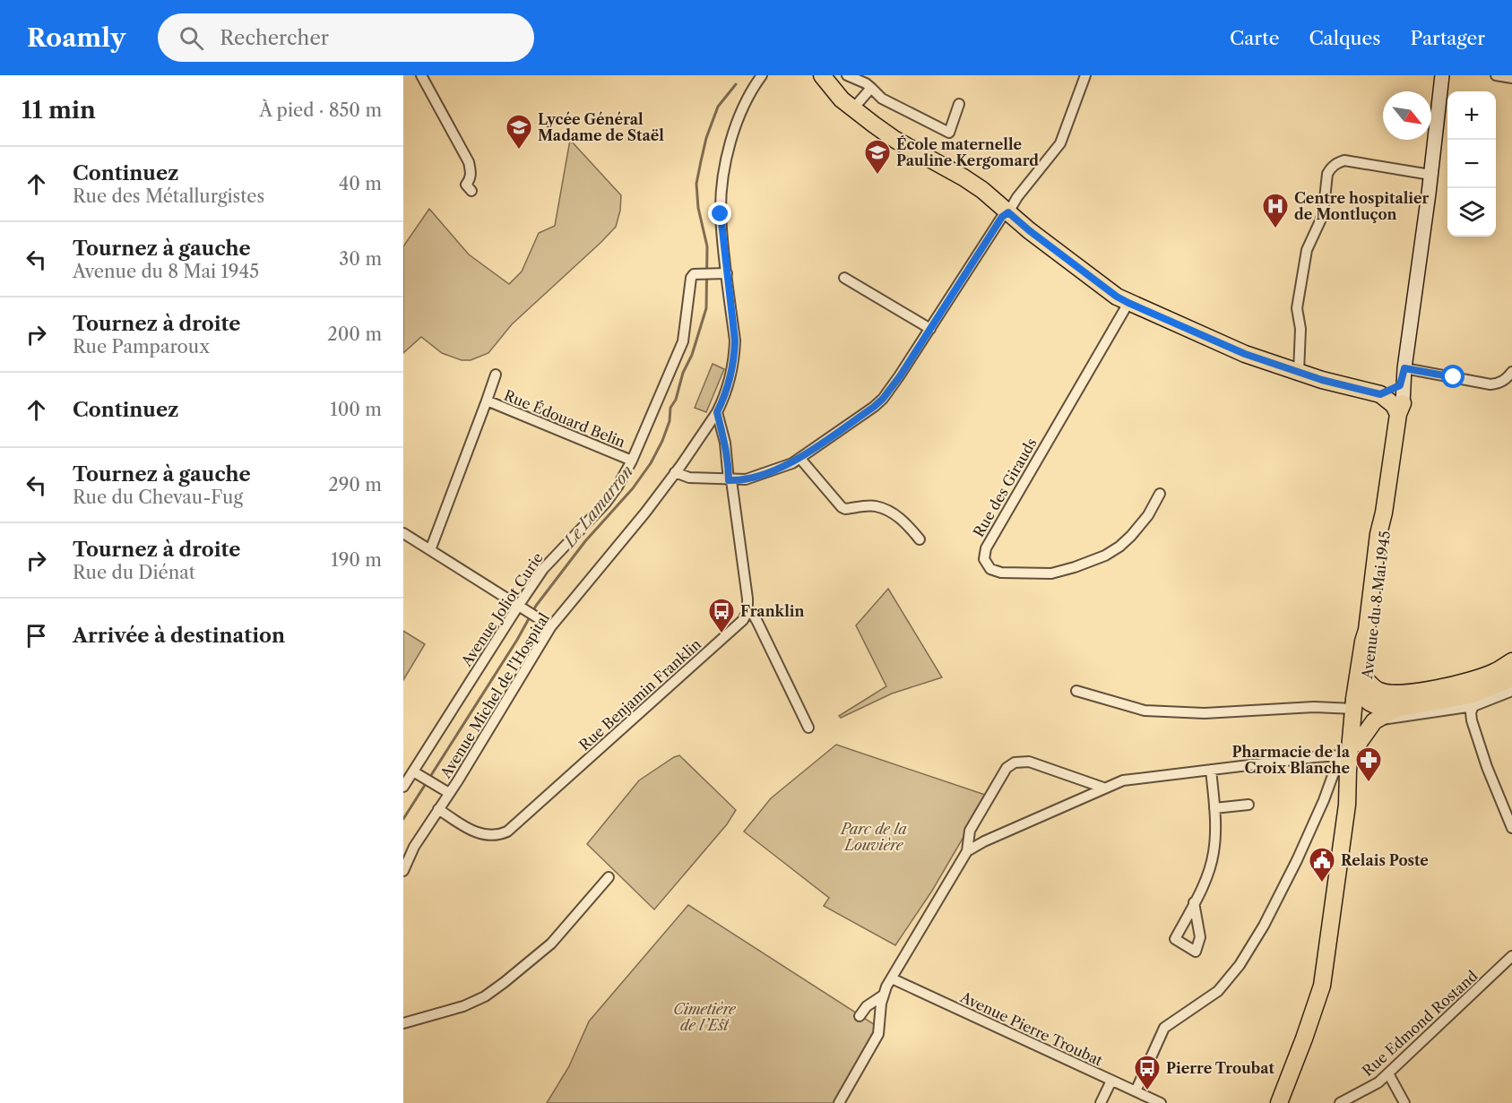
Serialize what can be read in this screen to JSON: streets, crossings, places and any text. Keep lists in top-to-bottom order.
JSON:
{
  "streets": {
    "main road": ["Avenue du 8 Mai 1945"],
    "street": [
      "Rue Édouard Belin",
      "Rue des Girauds",
      "Avenue Joliot Curie",
      "Rue Benjamin Franklin",
      "Avenue Michel de l'Hospital",
      "Rue Edmond Rostand",
      "Avenue Pierre Troubat"
    ]
  },
  "crossings": [
    ["Rue Édouard Belin", "Avenue Joliot Curie"],
    ["Avenue Joliot Curie", "Avenue Michel de l'Hospital"],
    ["Rue Benjamin Franklin", "Avenue Michel de l'Hospital"]
  ],
  "water": ["Le Lamarron"],
  "parks": ["Parc de la Louvière", "Cimetière de l’Est"],
  "places": {
    "school or university": ["Lycée Général Madame de Staël", "École maternelle Pauline Kergomard"],
    "hospital": ["Centre hospitalier de Montluçon"],
    "bus stop": ["Franklin", "Pierre Troubat"],
    "pharmacy": ["Pharmacie de la Croix Blanche"],
    "public building": ["Relais Poste"]
  },
  "north": "bottom right",
  "page": {
    "header": "Roamly",
    "search": "Rechercher",
    "nav": ["Carte", "Calques", "Partager"],
    "heading": ["11 min", "À pied · 850 m"],
    "map_buttons": ["+", "−"],
    "list": [
      ["Continuez", "Rue des Métallurgistes", "40 m"],
      ["Tournez à gauche", "Avenue du 8 Mai 1945", "30 m"],
      ["Tournez à droite", "Rue Pamparoux", "200 m"],
      ["Continuez", "100 m"],
      ["Tournez à gauche", "Rue du Chevau-Fug", "290 m"],
      ["Tournez à droite", "Rue du Diénat", "190 m"],
      "Arrivée à destination"
    ]
  }
}
